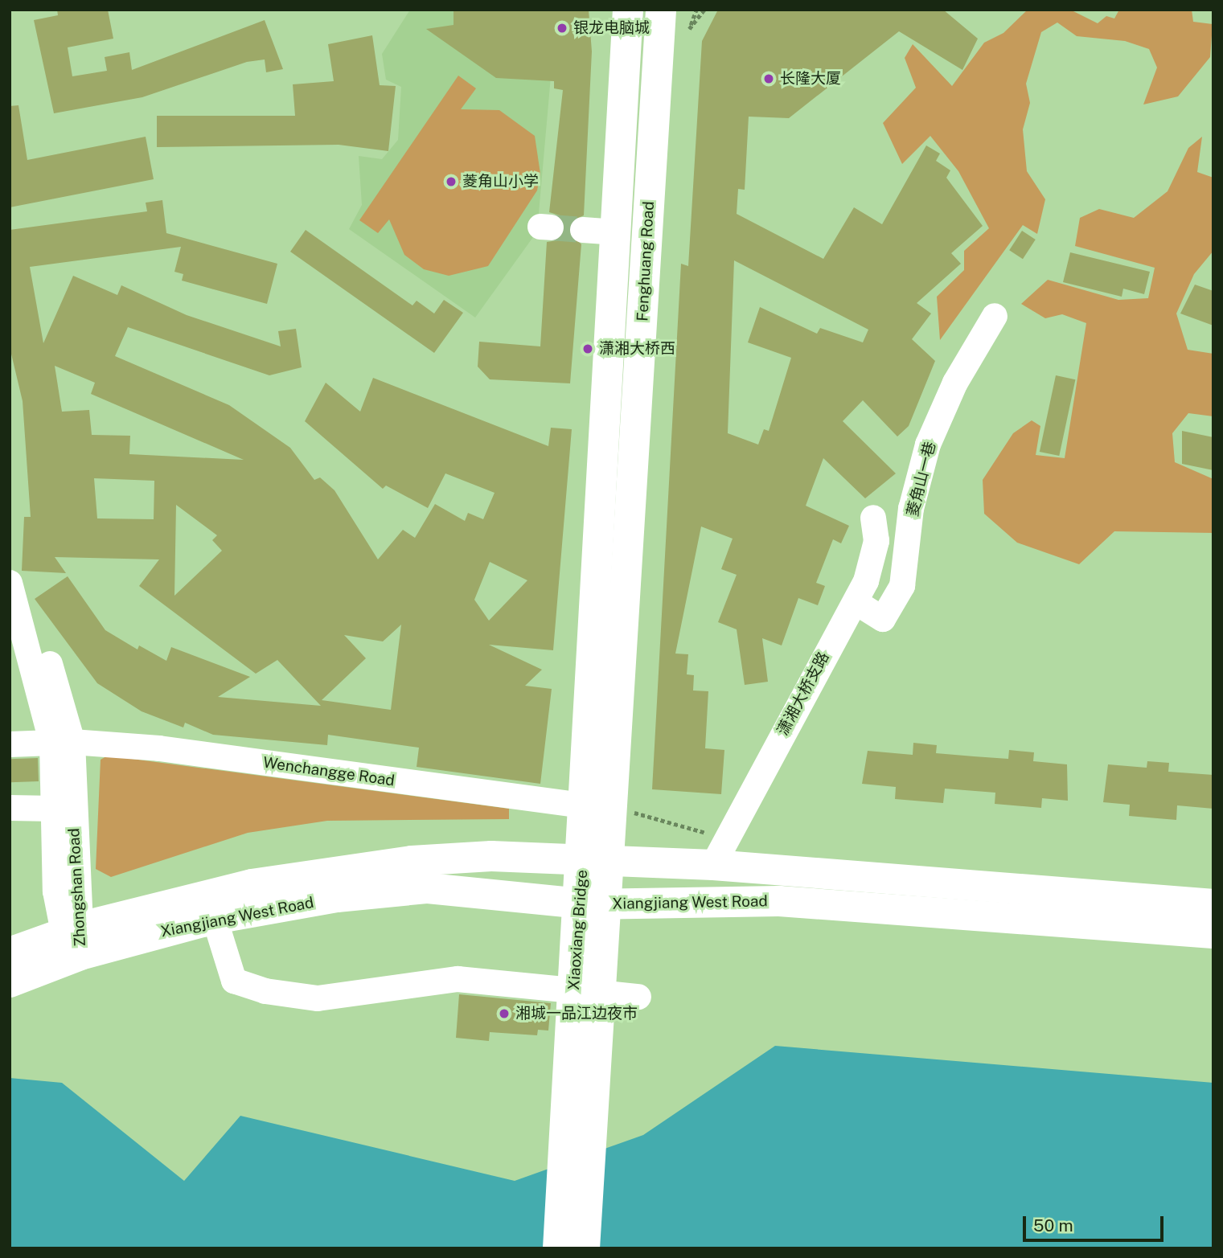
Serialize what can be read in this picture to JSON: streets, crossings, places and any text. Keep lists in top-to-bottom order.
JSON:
{
  "streets": {
    "main road": ["Fenghuang Road", "Xiangjiang West Road", "Xiaoxiang Bridge"],
    "street": [
      "菱角山一巷",
      "潇湘大桥支路",
      "Wenchangge Road",
      "Zhongshan Road"
    ]
  },
  "crossings": [
    ["Fenghuang Road", "Xiaoxiang Bridge"],
    ["菱角山一巷", "潇湘大桥支路"],
    ["潇湘大桥支路", "Xiangjiang West Road"],
    ["Wenchangge Road", "Zhongshan Road"],
    ["Zhongshan Road", "Xiangjiang West Road"]
  ],
  "places": [
    "银龙电脑城",
    "长隆大厦",
    "菱角山小学",
    "潇湘大桥西",
    "湘城一品江边夜市"
  ],
  "scale_bar": "50 m"
}
